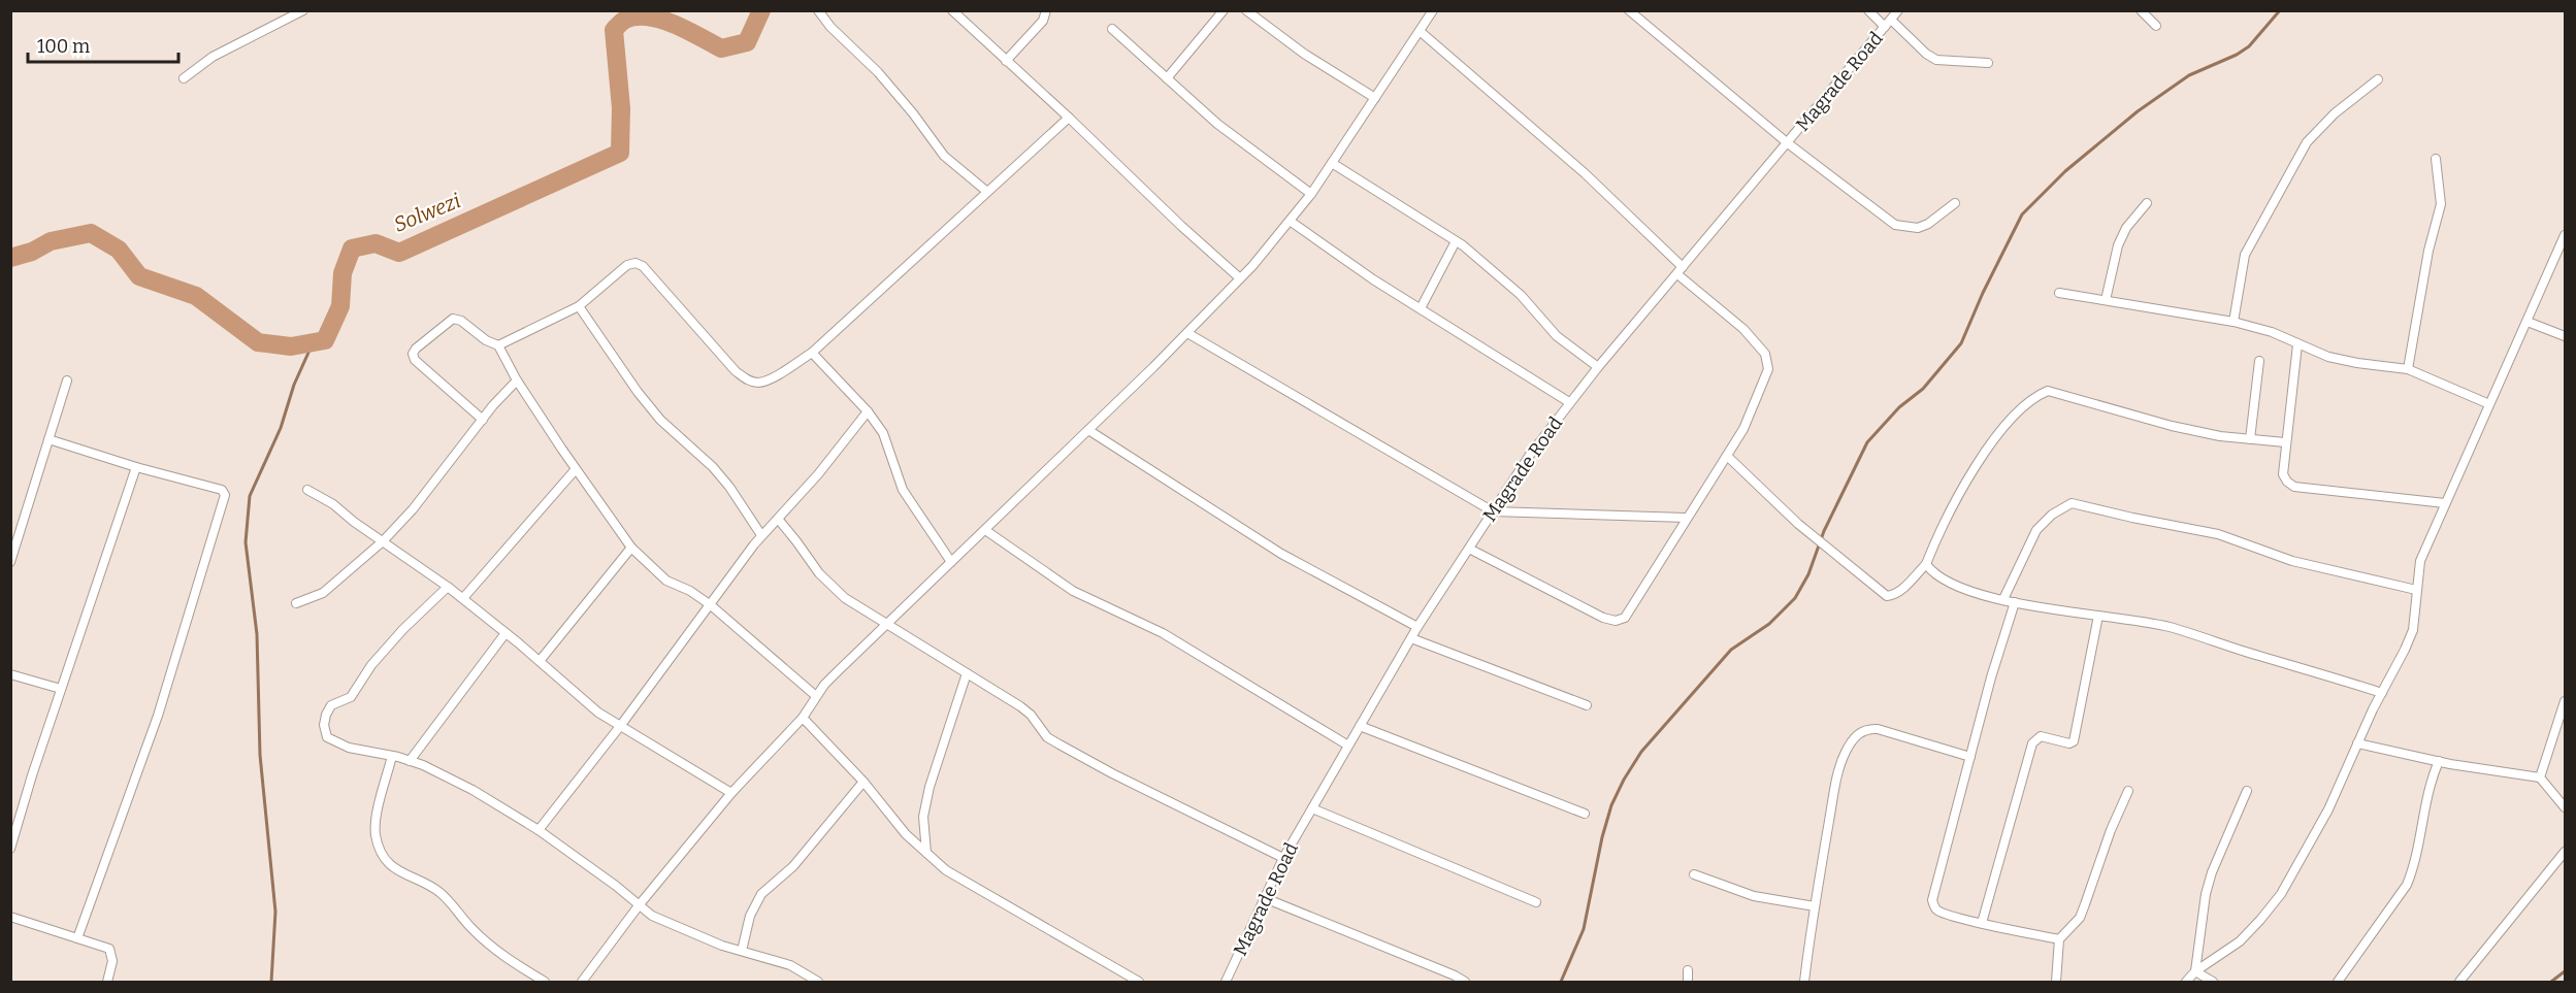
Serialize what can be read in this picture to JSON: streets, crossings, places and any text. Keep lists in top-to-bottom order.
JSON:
{
  "streets": {
    "street": ["Magrade Road"]
  },
  "water": ["Solwezi"],
  "scale_bar": "100 m"
}
